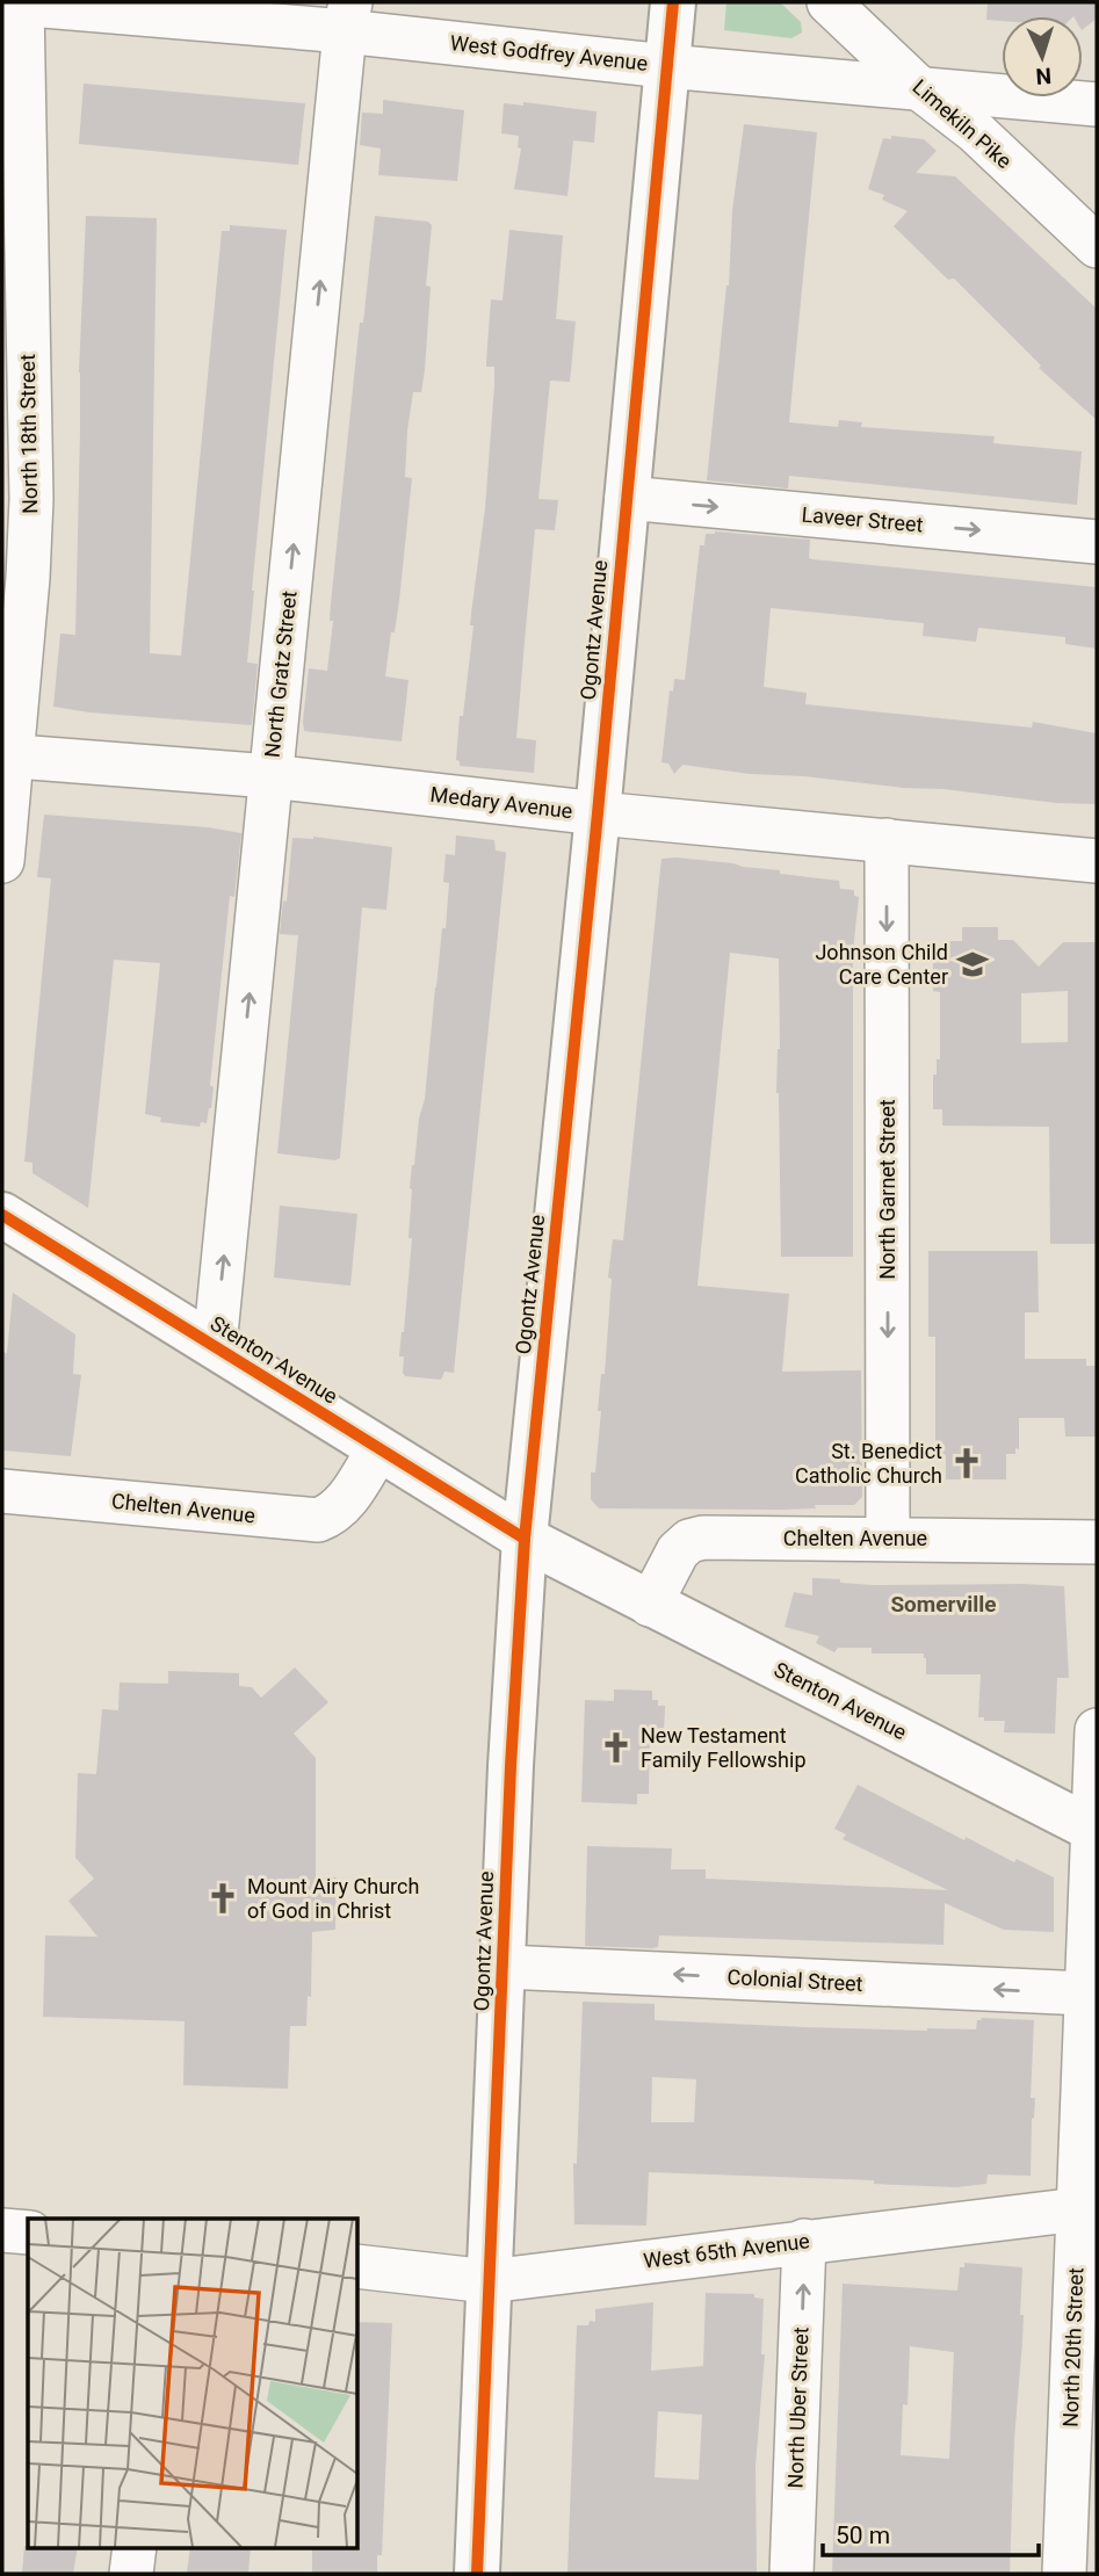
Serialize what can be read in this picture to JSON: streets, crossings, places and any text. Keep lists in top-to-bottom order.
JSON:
{
  "streets": {
    "main road": ["Ogontz Avenue", "Stenton Avenue"],
    "street": [
      "West Godfrey Avenue",
      "Limekiln Pike",
      "North 18th Street",
      "Laveer Street",
      "North Gratz Street",
      "Medary Avenue",
      "North Garnet Street",
      "Chelten Avenue",
      "Colonial Street",
      "West 65th Avenue",
      "North 20th Street",
      "North Uber Street"
    ]
  },
  "crossings": [
    ["West Godfrey Avenue", "Limekiln Pike"],
    ["West Godfrey Avenue", "North 18th Street"],
    ["West Godfrey Avenue", "Ogontz Avenue"],
    ["West Godfrey Avenue", "North Gratz Street"],
    ["North 18th Street", "Medary Avenue"],
    ["Laveer Street", "Ogontz Avenue"],
    ["Ogontz Avenue", "Medary Avenue"],
    ["Ogontz Avenue", "Stenton Avenue"],
    ["Ogontz Avenue", "Colonial Street"],
    ["Ogontz Avenue", "West 65th Avenue"],
    ["North Gratz Street", "Medary Avenue"],
    ["North Gratz Street", "Stenton Avenue"],
    ["Medary Avenue", "North Garnet Street"],
    ["North Garnet Street", "Chelten Avenue"],
    ["Stenton Avenue", "Chelten Avenue"],
    ["Stenton Avenue", "North 20th Street"],
    ["Colonial Street", "North 20th Street"],
    ["West 65th Avenue", "North 20th Street"],
    ["West 65th Avenue", "North Uber Street"]
  ],
  "one_way": [
    "Laveer Street",
    "North Gratz Street",
    "North Garnet Street",
    "Colonial Street",
    "North Uber Street"
  ],
  "districts": ["Somerville"],
  "places": {
    "school or university": ["Johnson Child Care Center"],
    "church": ["St. Benedict Catholic Church", "New Testament Family Fellowship", "Mount Airy Church of God in Christ"]
  },
  "scale_bar": "50 m",
  "north": "bottom"
}
